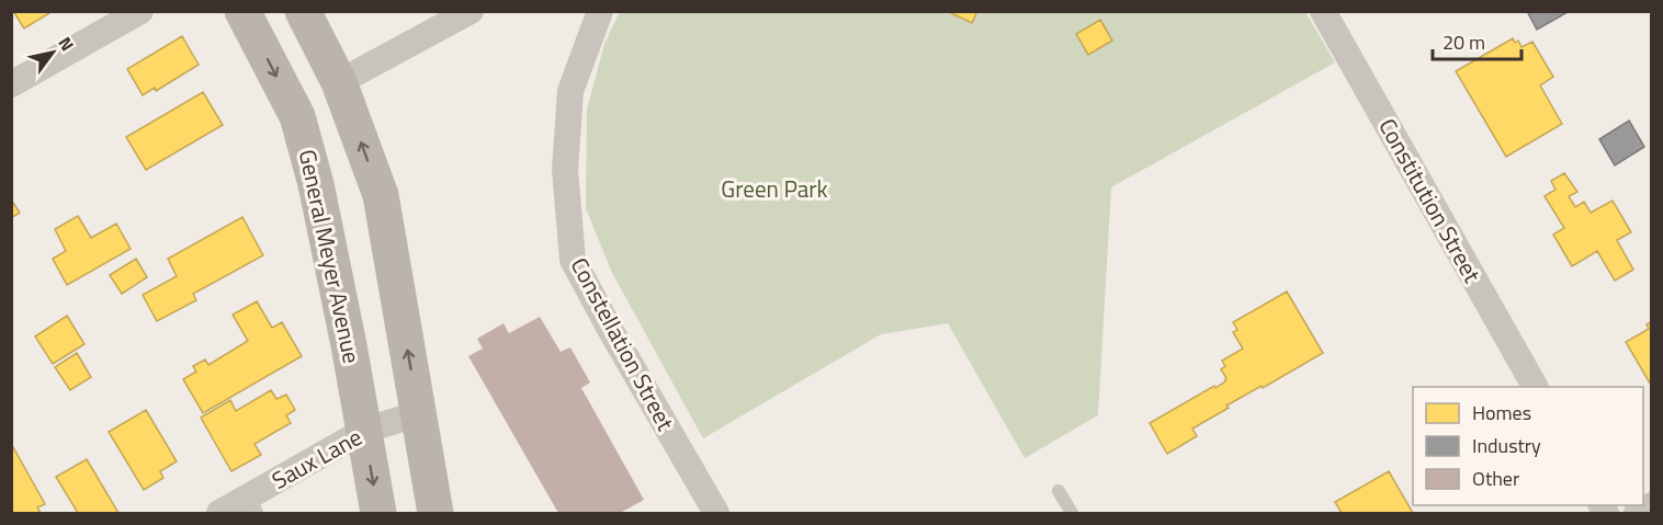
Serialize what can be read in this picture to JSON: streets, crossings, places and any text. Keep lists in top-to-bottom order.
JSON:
{
  "streets": {
    "main road": ["General Meyer Avenue"],
    "street": ["Constitution Street", "Constellation Street", "Saux Lane"]
  },
  "crossings": [
    ["General Meyer Avenue", "Saux Lane"]
  ],
  "parks": ["Green Park"],
  "legend": ["Homes", "Industry", "Other"],
  "scale_bar": "20 m",
  "north": "top right"
}
